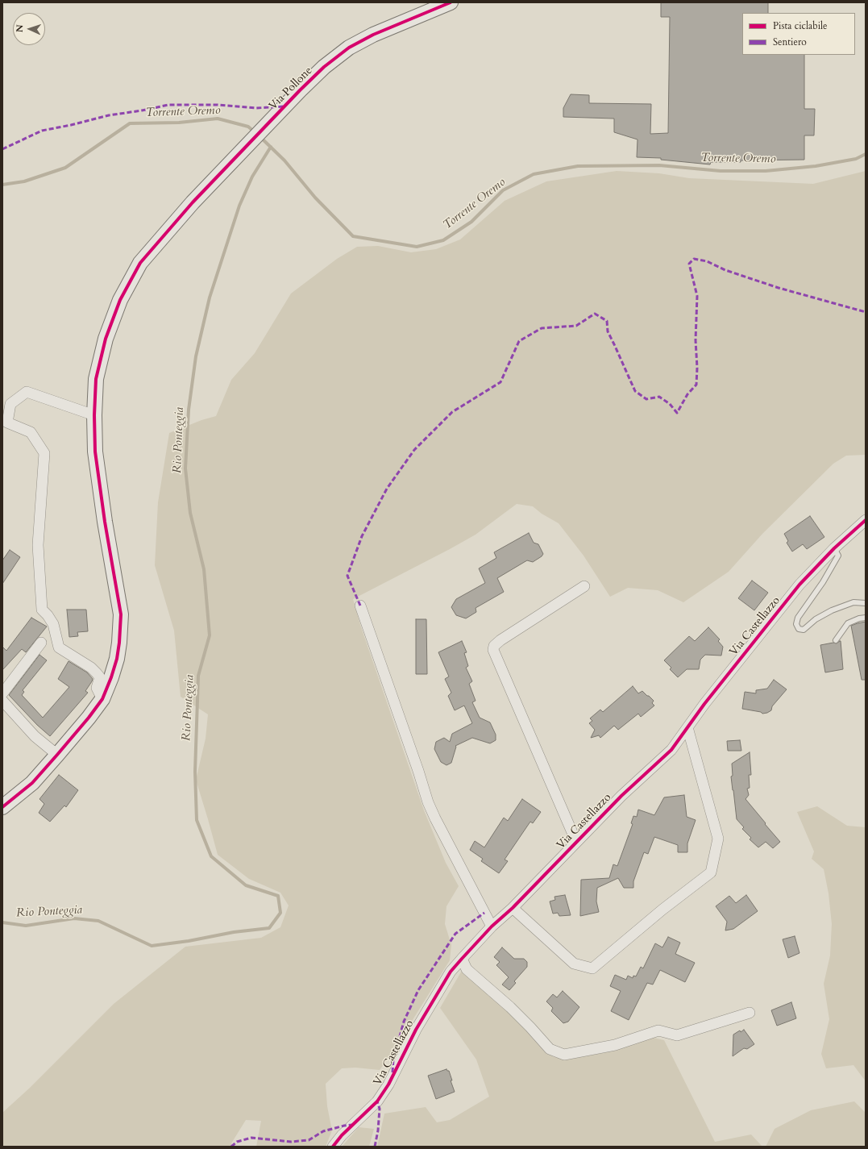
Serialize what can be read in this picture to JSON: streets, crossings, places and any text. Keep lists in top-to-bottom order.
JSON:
{
  "streets": {
    "street": ["Via Pollone", "Via Castellazzo"]
  },
  "water": ["Torrente Oremo", "Rio Ponteggia"],
  "legend": ["Pista ciclabile", "Sentiero"],
  "north": "left"
}
